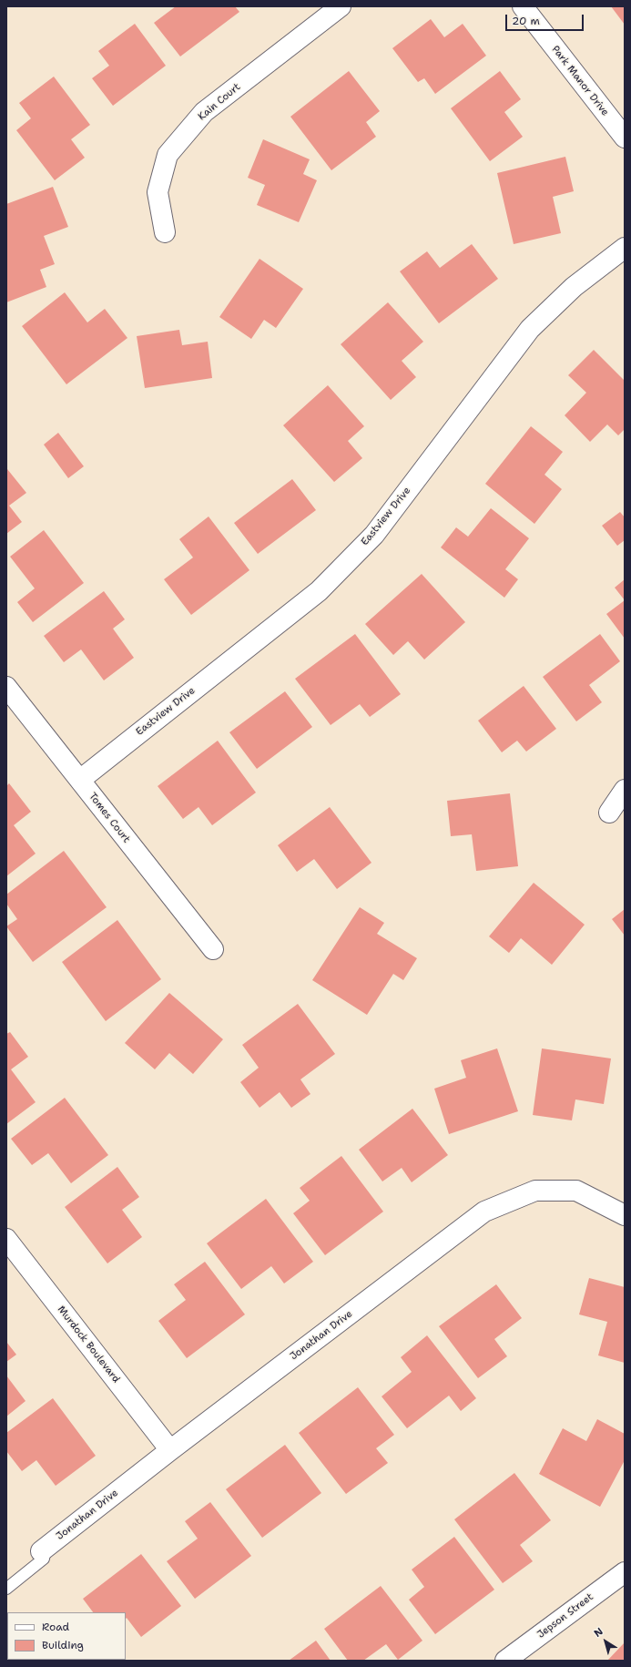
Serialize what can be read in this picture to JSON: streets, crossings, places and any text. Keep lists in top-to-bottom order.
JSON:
{
  "streets": {
    "street": [
      "Park Manor Drive",
      "Kain Court",
      "Eastview Drive",
      "Tomes Court",
      "Jonathan Drive",
      "Murdock Boulevard",
      "Jepson Street"
    ]
  },
  "crossings": [
    ["Eastview Drive", "Tomes Court"],
    ["Jonathan Drive", "Murdock Boulevard"]
  ],
  "legend": ["Road", "Building"],
  "scale_bar": "20 m",
  "north": "top left"
}
